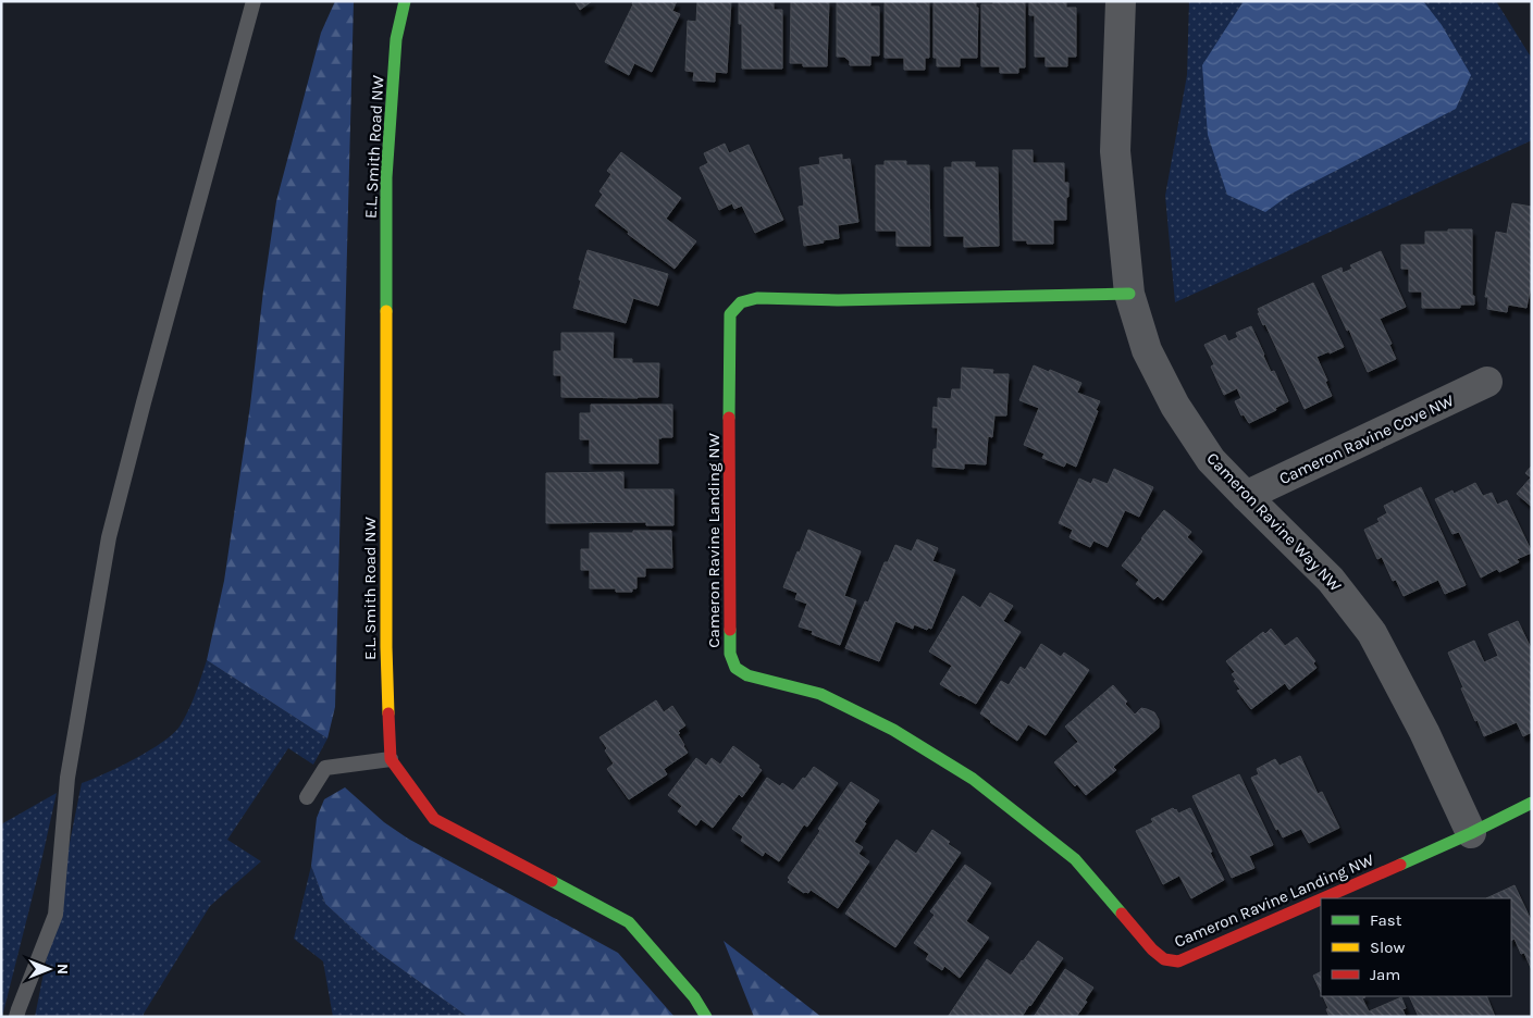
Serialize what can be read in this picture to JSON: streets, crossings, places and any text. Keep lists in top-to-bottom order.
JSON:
{
  "streets": {
    "street": [
      "E.L. Smith Road NW",
      "Cameron Ravine Cove NW",
      "Cameron Ravine Way NW",
      "Cameron Ravine Landing NW"
    ]
  },
  "crossings": [
    ["Cameron Ravine Cove NW", "Cameron Ravine Way NW"],
    ["Cameron Ravine Way NW", "Cameron Ravine Landing NW"]
  ],
  "legend": ["Fast", "Slow", "Jam"],
  "north": "right"
}
